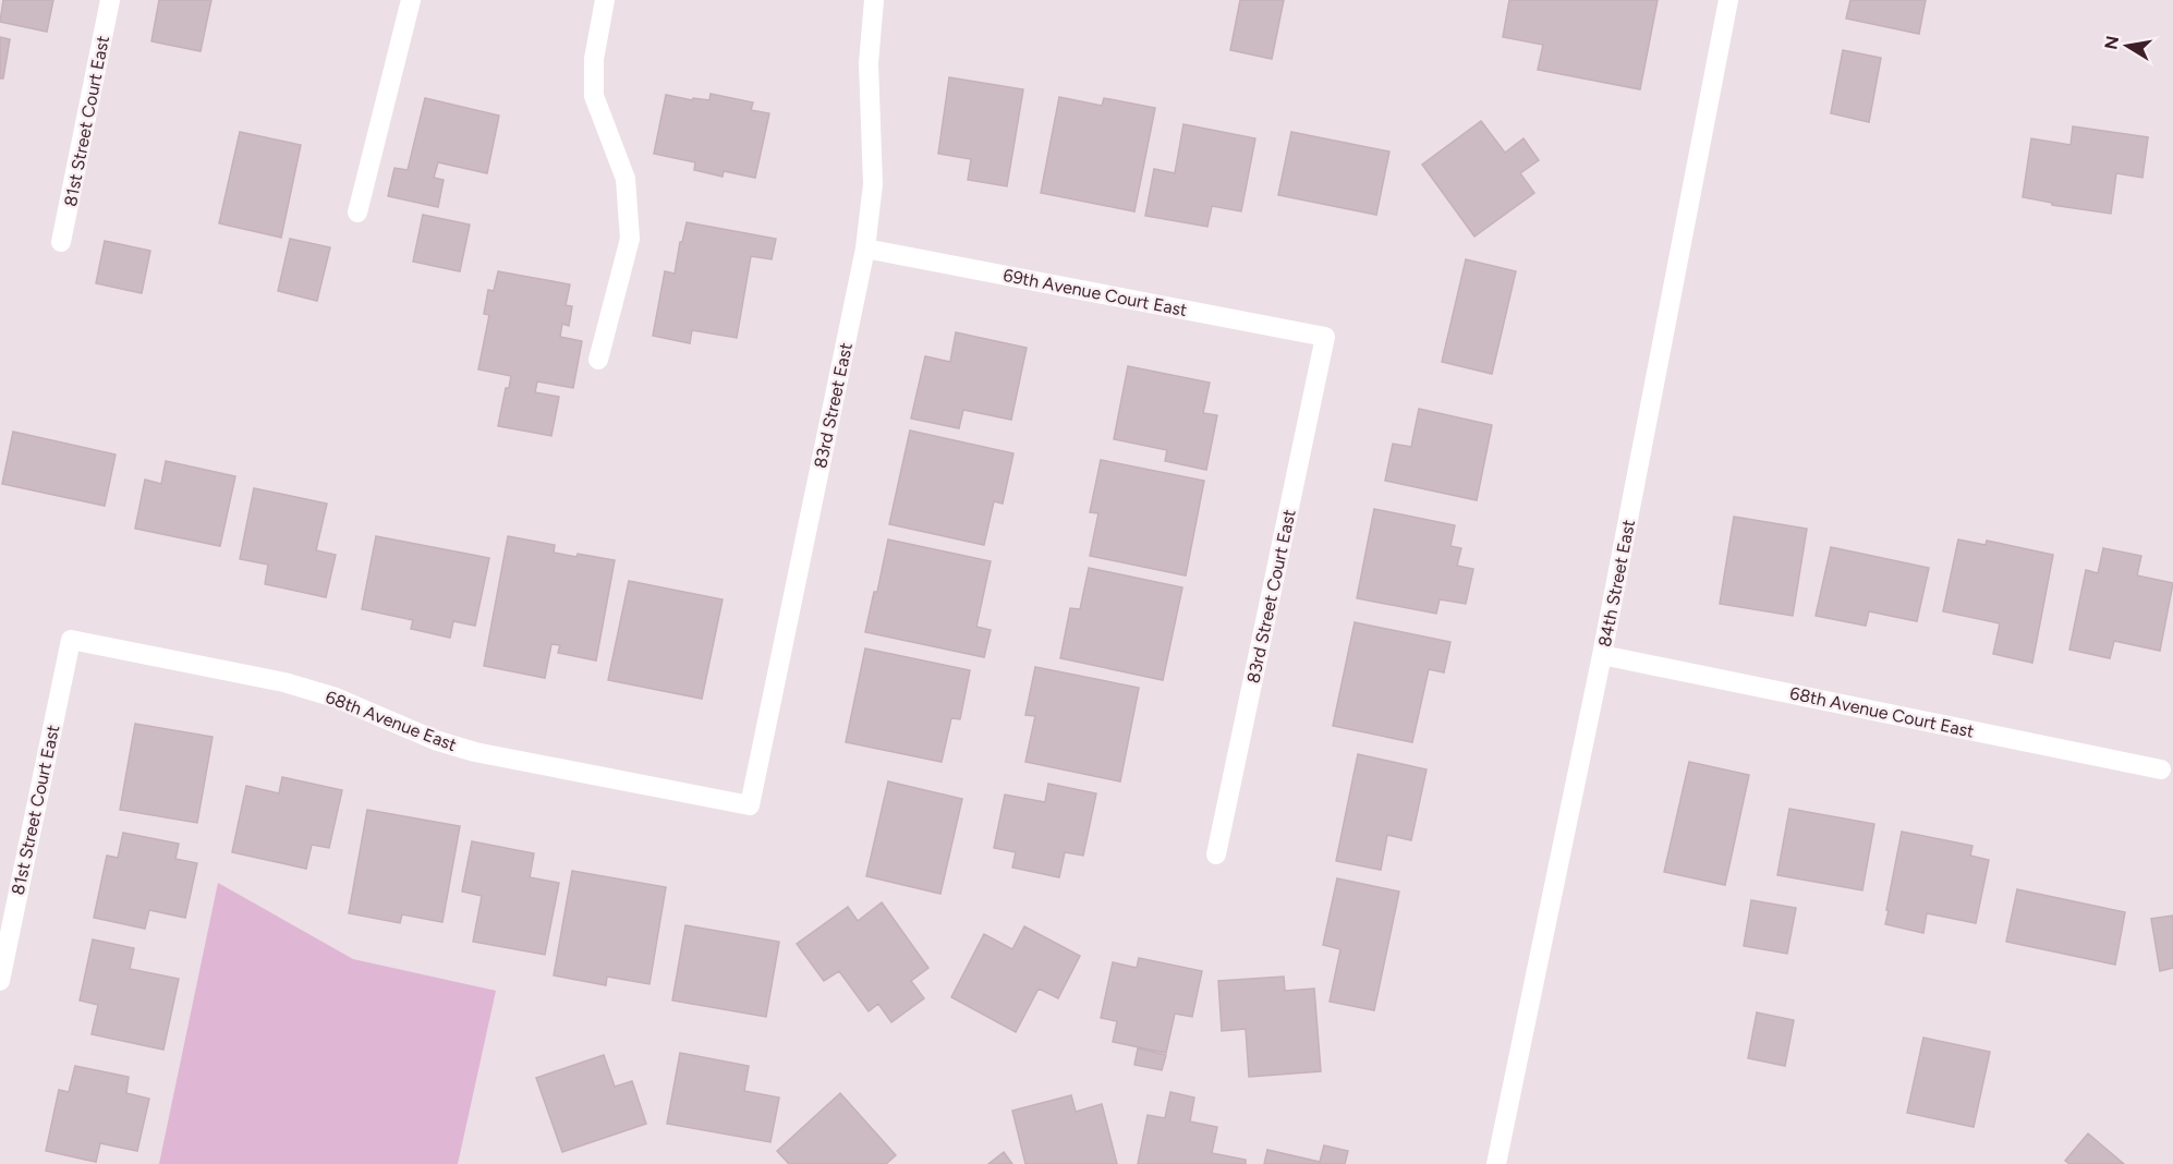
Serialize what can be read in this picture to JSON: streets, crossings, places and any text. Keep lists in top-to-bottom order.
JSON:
{
  "streets": {
    "street": [
      "81st Street Court East",
      "69th Avenue Court East",
      "83rd Street East",
      "84th Street East",
      "83rd Street Court East",
      "68th Avenue Court East",
      "68th Avenue East"
    ]
  },
  "crossings": [
    ["81st Street Court East", "68th Avenue East"],
    ["69th Avenue Court East", "83rd Street East"],
    ["69th Avenue Court East", "83rd Street Court East"],
    ["83rd Street East", "68th Avenue East"],
    ["84th Street East", "68th Avenue Court East"]
  ],
  "north": "left"
}
